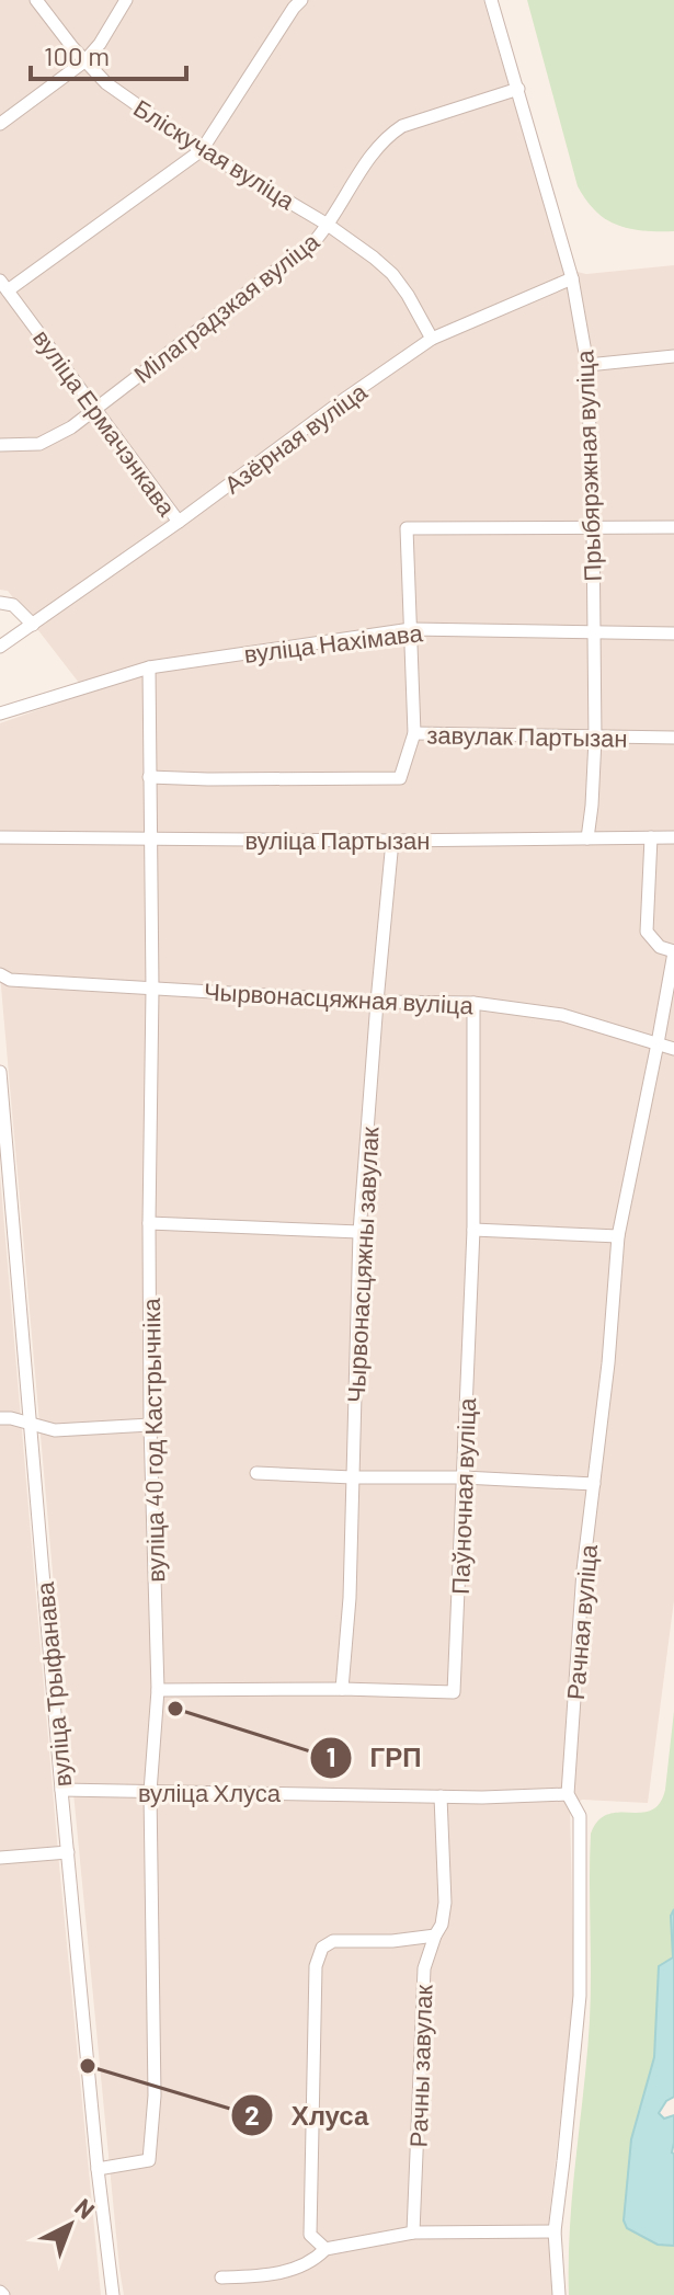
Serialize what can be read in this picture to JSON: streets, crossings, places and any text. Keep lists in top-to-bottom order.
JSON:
{
  "streets": {
    "street": [
      "Бліскучая вуліца",
      "Мілаградзкая вуліца",
      "вуліца Ермачэнкава",
      "Азёрная вуліца",
      "Прыбярэжная вуліца",
      "вуліца Нахімава",
      "завулак Партызан",
      "вуліца Партызан",
      "Чырвонасцяжная вуліца",
      "Чырвонасцяжны завулак",
      "вуліца 40 год Кастрычніка",
      "Паўночная вуліца",
      "Рачная вуліца",
      "вуліца Трыфанава",
      "вуліца Хлуса",
      "Рачны завулак"
    ]
  },
  "crossings": [
    ["Бліскучая вуліца", "Мілаградзкая вуліца"],
    ["Бліскучая вуліца", "Азёрная вуліца"],
    ["Мілаградзкая вуліца", "вуліца Ермачэнкава"],
    ["Мілаградзкая вуліца", "Прыбярэжная вуліца"],
    ["вуліца Ермачэнкава", "Азёрная вуліца"],
    ["Азёрная вуліца", "Прыбярэжная вуліца"],
    ["Прыбярэжная вуліца", "вуліца Нахімава"],
    ["Прыбярэжная вуліца", "завулак Партызан"],
    ["Прыбярэжная вуліца", "вуліца Партызан"],
    ["вуліца Нахімава", "вуліца 40 год Кастрычніка"],
    ["завулак Партызан", "вуліца 40 год Кастрычніка"],
    ["вуліца Партызан", "Чырвонасцяжны завулак"],
    ["вуліца Партызан", "вуліца 40 год Кастрычніка"],
    ["вуліца Партызан", "Рачная вуліца"],
    ["Чырвонасцяжная вуліца", "Чырвонасцяжны завулак"],
    ["Чырвонасцяжная вуліца", "вуліца 40 год Кастрычніка"],
    ["Чырвонасцяжная вуліца", "Паўночная вуліца"],
    ["Чырвонасцяжная вуліца", "Рачная вуліца"],
    ["Чырвонасцяжны завулак", "Паўночная вуліца"],
    ["вуліца 40 год Кастрычніка", "Паўночная вуліца"],
    ["вуліца 40 год Кастрычніка", "вуліца Трыфанава"],
    ["вуліца 40 год Кастрычніка", "вуліца Хлуса"],
    ["Рачная вуліца", "вуліца Хлуса"],
    ["вуліца Трыфанава", "вуліца Хлуса"],
    ["вуліца Хлуса", "Рачны завулак"]
  ],
  "places": ["ГРП", "Хлуса"],
  "scale_bar": "100 m",
  "north": "top right"
}
